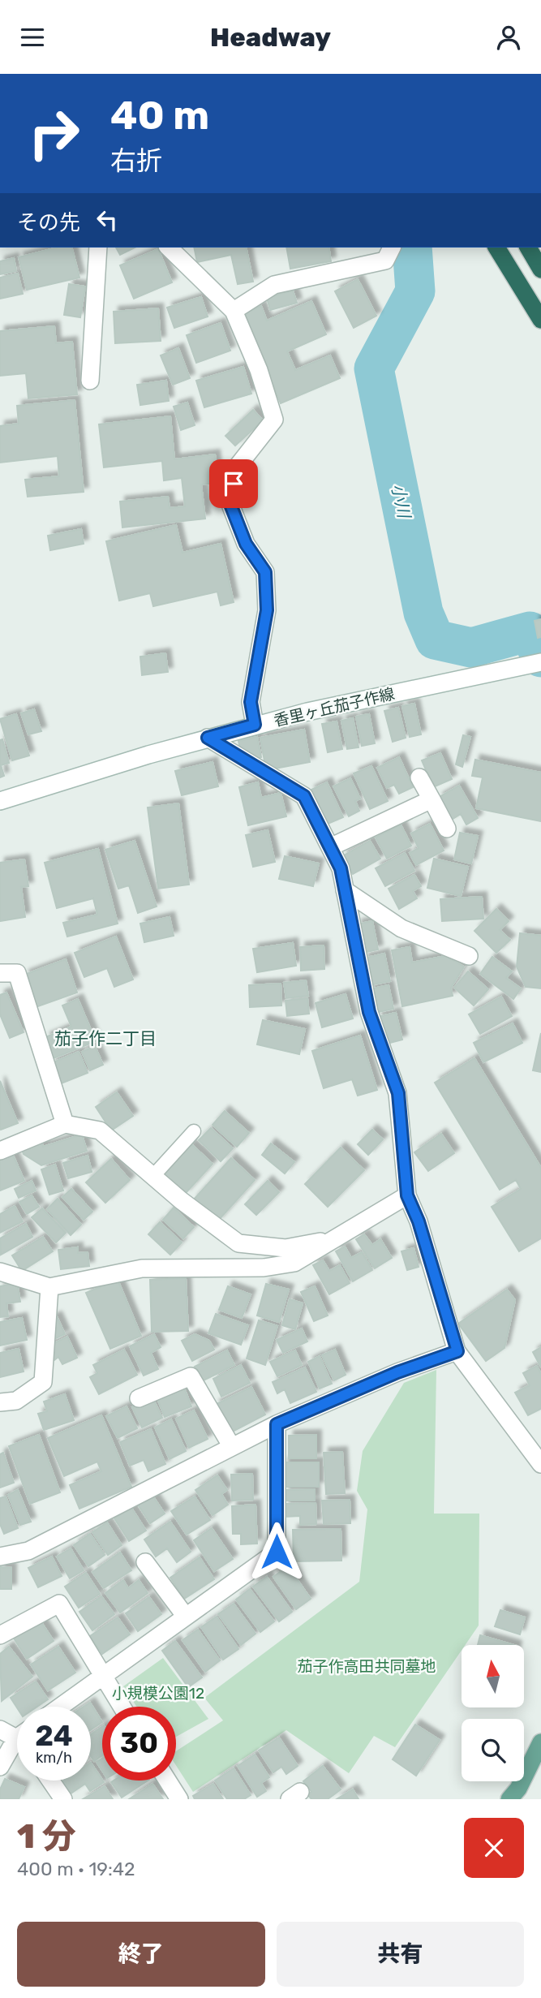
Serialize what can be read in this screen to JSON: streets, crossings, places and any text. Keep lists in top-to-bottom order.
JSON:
{
  "streets": {
    "street": ["香里ヶ丘茄子作線"]
  },
  "districts": ["茄子作二丁目"],
  "water": ["小川"],
  "parks": ["茄子作高田共同墓地", "小規模公園12"],
  "north": "top",
  "page": {
    "header": "Headway",
    "turn": ["40 m", "右折"],
    "then": "その先",
    "speed": "24 km/h",
    "limit": "30",
    "heading": ["1 分", "400 m · 19:42"],
    "buttons": ["終了", "共有"]
  }
}
